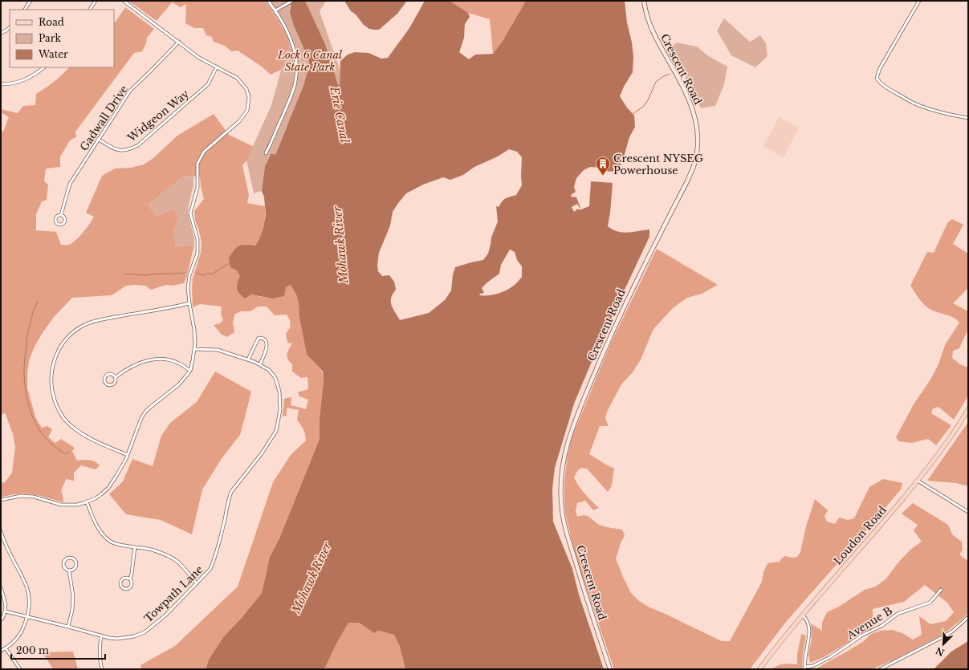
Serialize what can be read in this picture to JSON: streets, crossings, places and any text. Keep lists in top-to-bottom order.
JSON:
{
  "streets": {
    "main road": ["Loudon Road"],
    "street": [
      "Crescent Road",
      "Widgeon Way",
      "Gadwall Drive",
      "Towpath Lane",
      "Avenue B"
    ]
  },
  "crossings": [
    ["Widgeon Way", "Gadwall Drive"]
  ],
  "water": ["Erie Canal", "Mohawk River"],
  "parks": ["Lock 6 Canal State Park"],
  "places": {
    "building": ["Crescent NYSEG Powerhouse"]
  },
  "legend": ["Road", "Park", "Water"],
  "scale_bar": "200 m",
  "north": "bottom left"
}
